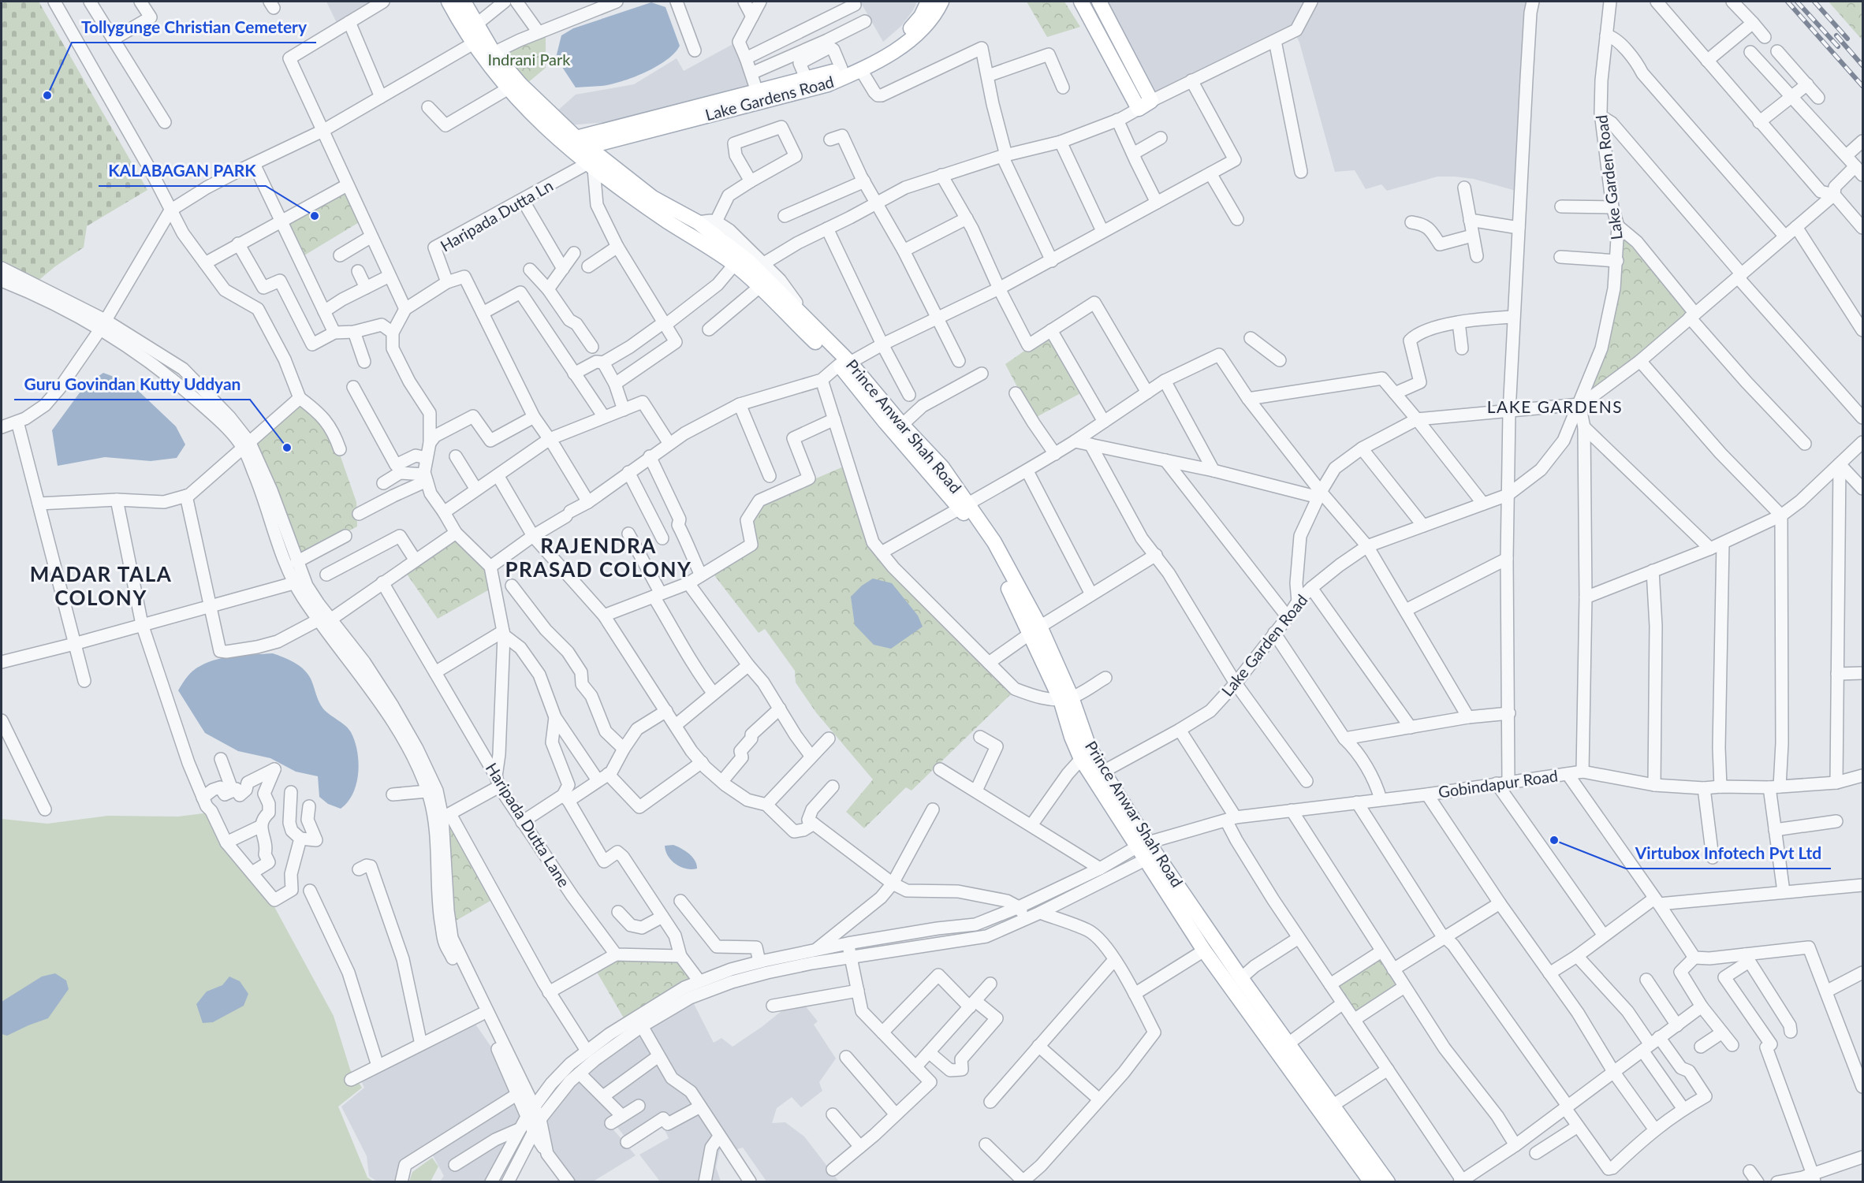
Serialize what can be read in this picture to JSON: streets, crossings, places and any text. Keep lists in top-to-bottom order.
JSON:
{
  "streets": {
    "main road": ["Lake Gardens Road", "Prince Anwar Shah Road"],
    "street": [
      "Lake Garden Road",
      "Haripada Dutta Ln",
      "Gobindapur Road",
      "Haripada Dutta Lane"
    ]
  },
  "crossings": [
    ["Lake Gardens Road", "Prince Anwar Shah Road"],
    ["Lake Garden Road", "Prince Anwar Shah Road"],
    ["Haripada Dutta Ln", "Prince Anwar Shah Road"],
    ["Prince Anwar Shah Road", "Gobindapur Road"]
  ],
  "districts": ["LAKE GARDENS", "RAJENDRA PRASAD COLONY", "MADAR TALA COLONY"],
  "parks": ["Indrani Park"],
  "places": [
    "Tollygunge Christian Cemetery",
    "KALABAGAN PARK",
    "Guru Govindan Kutty Uddyan",
    "Virtubox Infotech Pvt Ltd"
  ]
}
